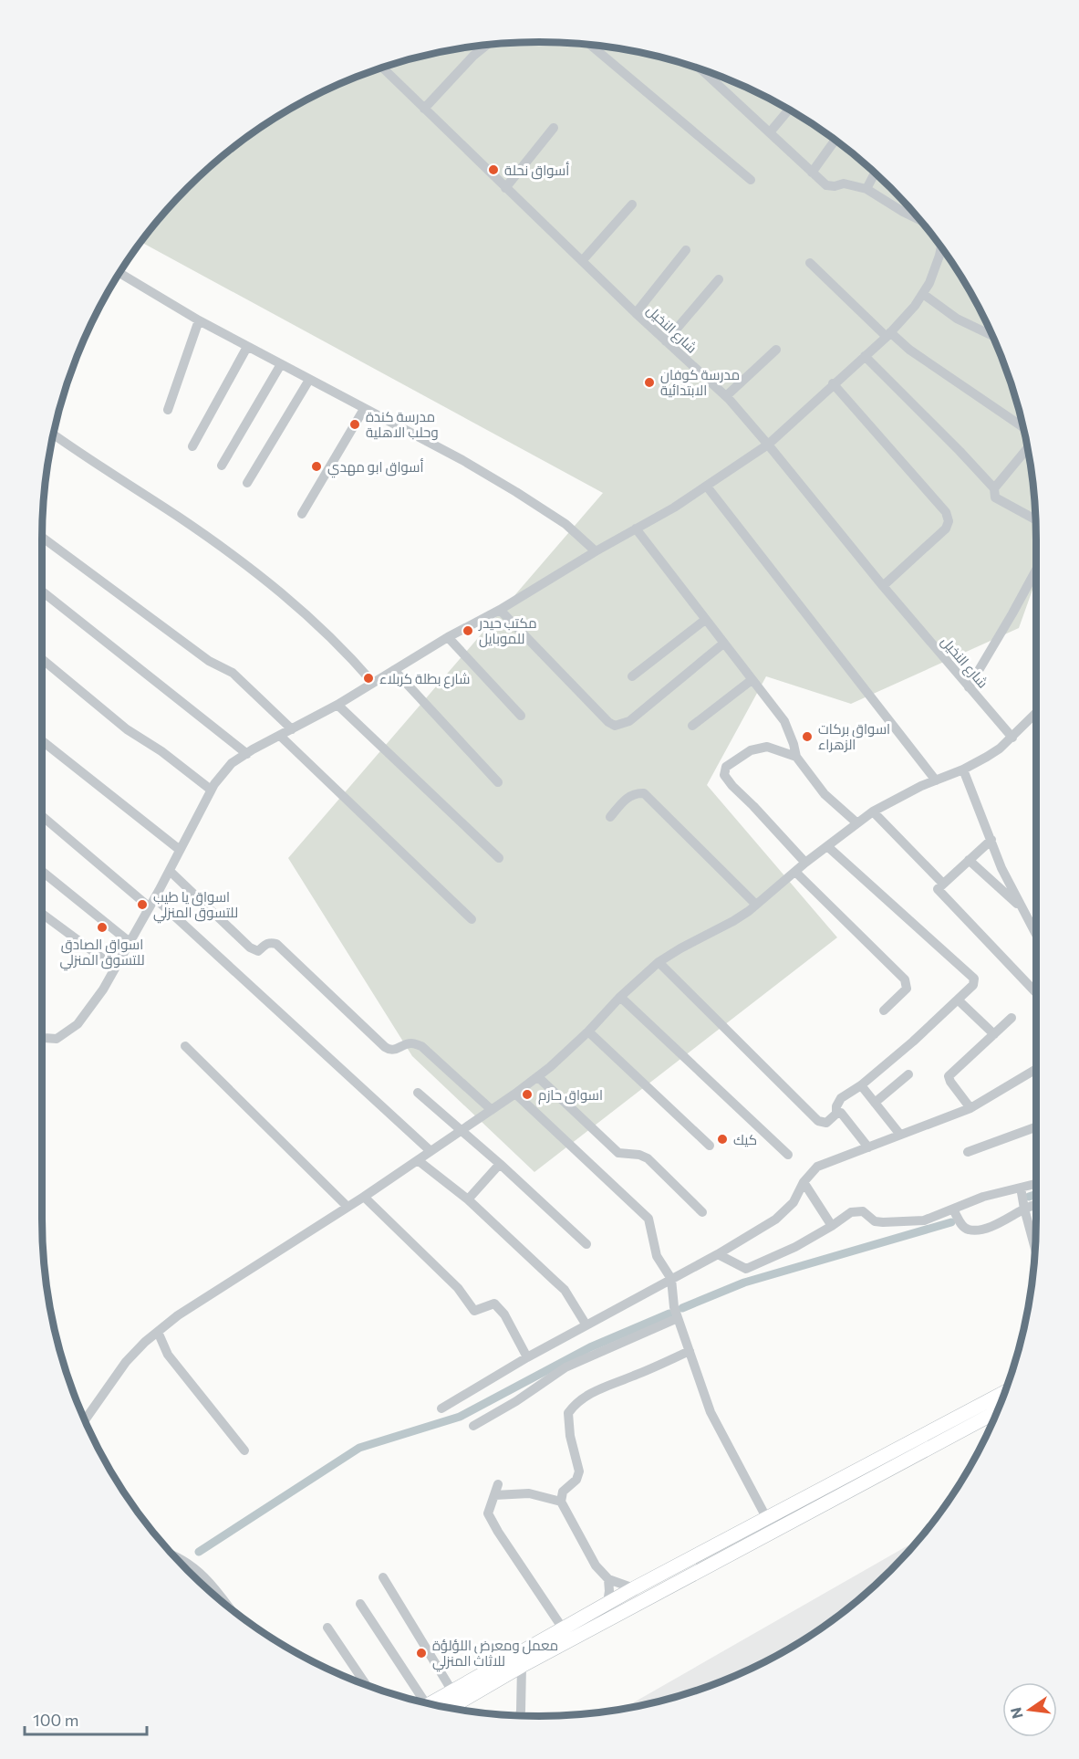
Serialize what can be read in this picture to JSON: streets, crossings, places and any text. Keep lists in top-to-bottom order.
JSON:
{
  "streets": {
    "street": ["شارع النخيل"]
  },
  "places": [
    "أسواق نحلة",
    "مدرسة كوفان الابتدائية",
    "مدرسة كندة وحلب الاهلية",
    "أسواق ابو مهدي",
    "مكتب حيدر للموبايل",
    "شارع بطلة كربلاء",
    "اسواق بركات الزهراء",
    "اسواق يا طيب للتسوق المنزلي",
    "اسواق الصادق للتسوق المنزلي",
    "اسواق حازم",
    "كيك",
    "معمل ومعرض اللؤلؤة للاثاث المنزلي"
  ],
  "scale_bar": "100 m",
  "north": "left"
}
